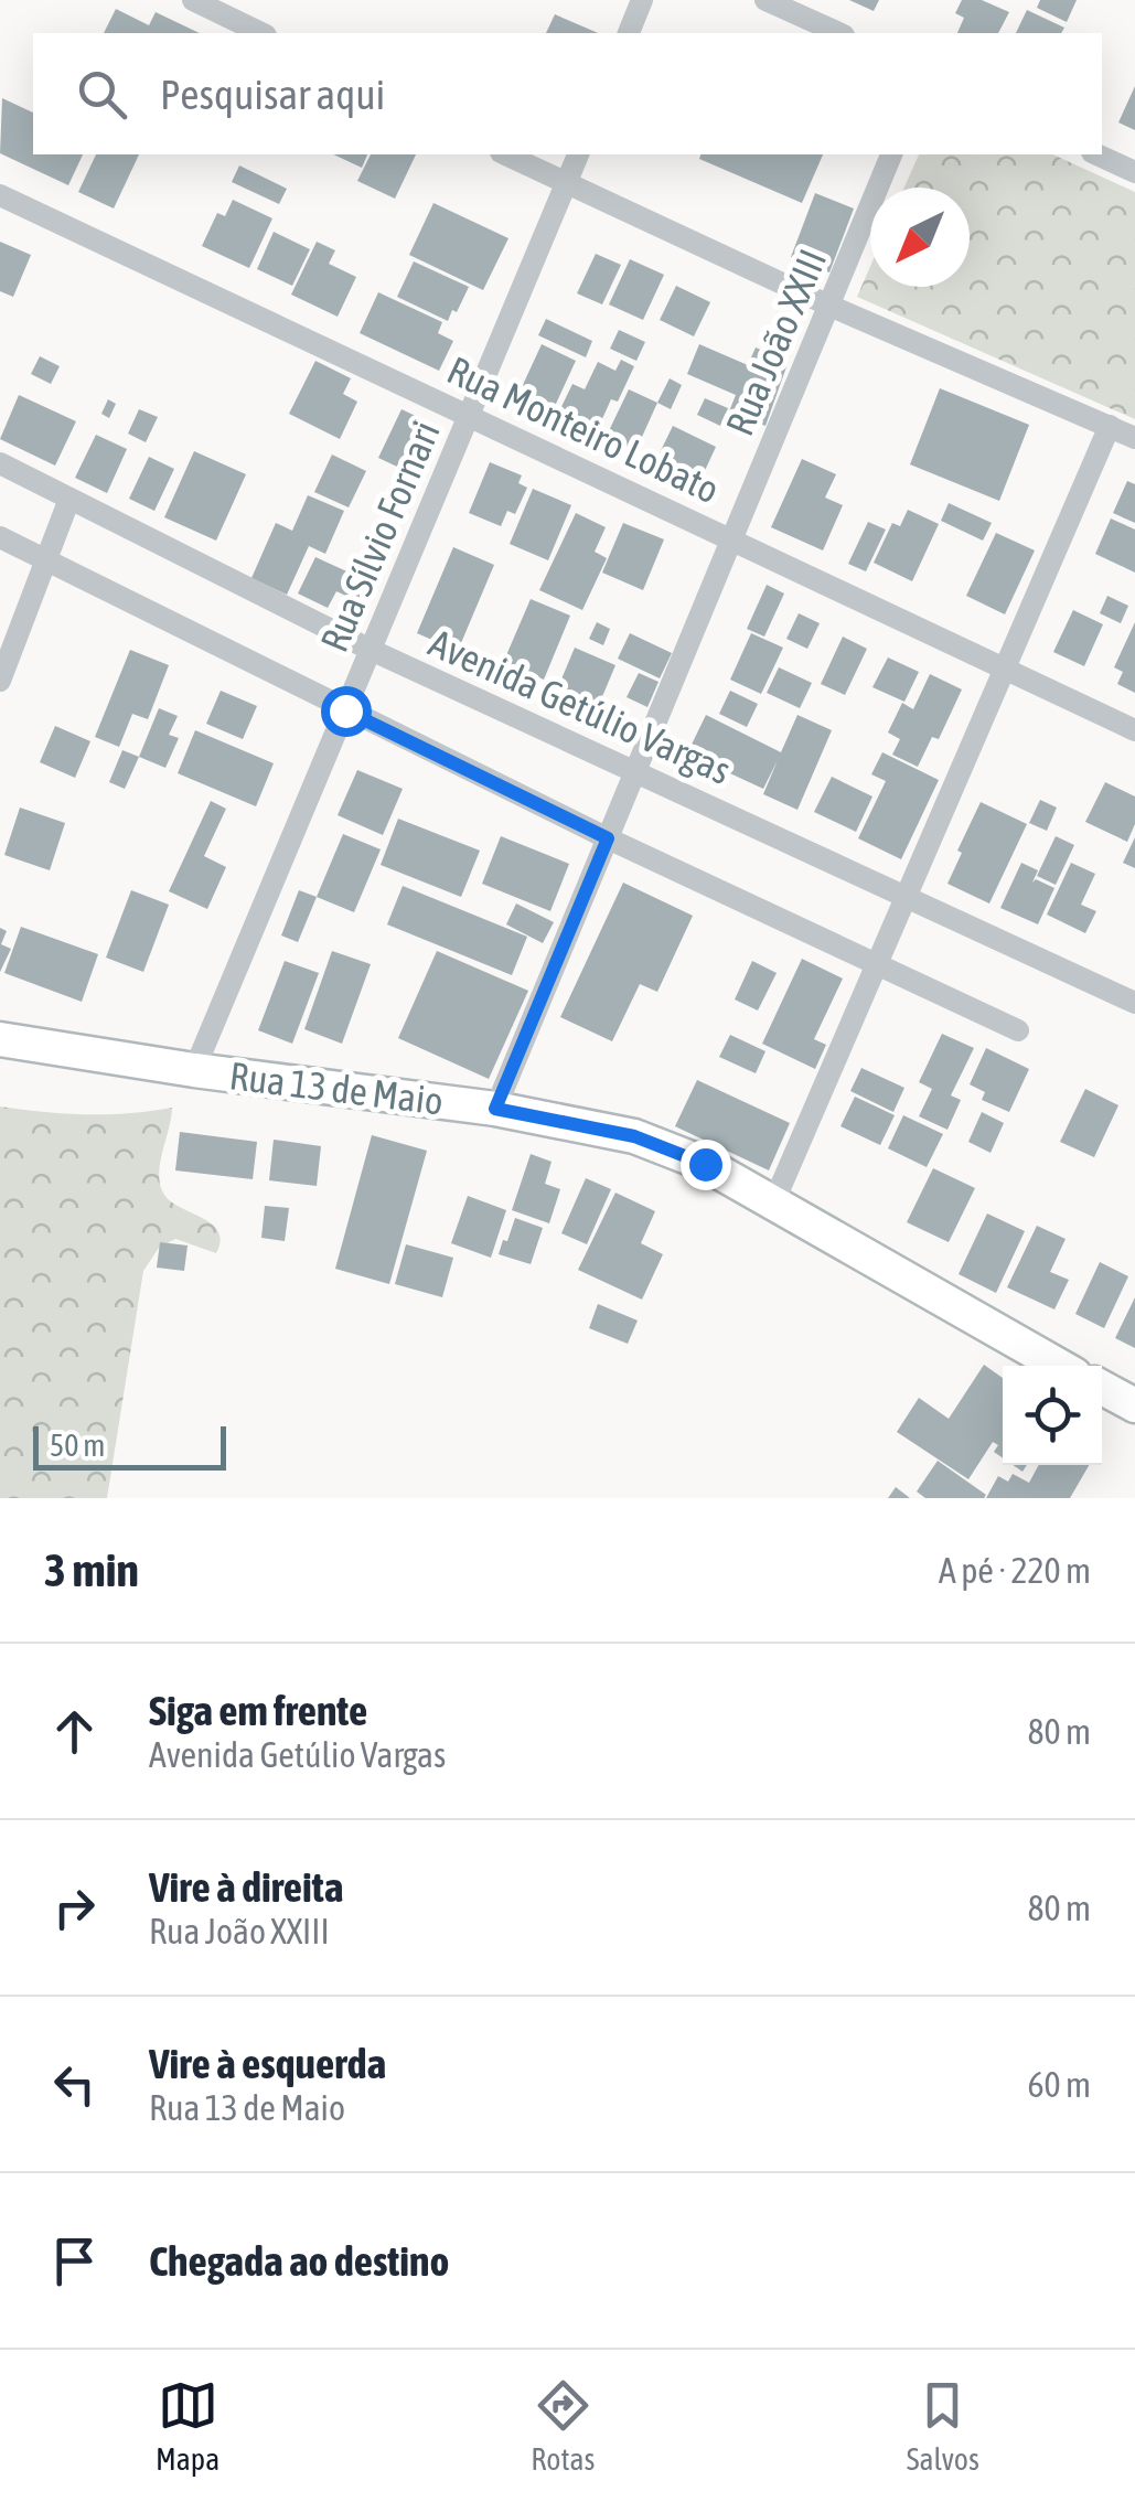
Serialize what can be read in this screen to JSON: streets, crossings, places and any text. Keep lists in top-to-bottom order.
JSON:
{
  "streets": {
    "main road": ["Rua 13 de Maio"],
    "street": [
      "Rua João XXIII",
      "Rua Monteiro Lobato",
      "Rua Sílvio Fornari",
      "Avenida Getúlio Vargas"
    ]
  },
  "crossings": [
    ["Rua João XXIII", "Rua Monteiro Lobato"],
    ["Rua João XXIII", "Avenida Getúlio Vargas"],
    ["Rua João XXIII", "Rua 13 de Maio"],
    ["Rua Monteiro Lobato", "Rua Sílvio Fornari"],
    ["Rua Sílvio Fornari", "Avenida Getúlio Vargas"],
    ["Rua Sílvio Fornari", "Rua 13 de Maio"]
  ],
  "scale_bar": "50 m",
  "north": "bottom left",
  "page": {
    "search": "Pesquisar aqui",
    "scale": "50 m",
    "heading": ["3 min", "A pé · 220 m"],
    "list": [
      ["Siga em frente", "Avenida Getúlio Vargas", "80 m"],
      ["Vire à direita", "Rua João XXIII", "80 m"],
      ["Vire à esquerda", "Rua 13 de Maio", "60 m"],
      "Chegada ao destino"
    ],
    "nav": ["Mapa", "Rotas", "Salvos"]
  }
}
